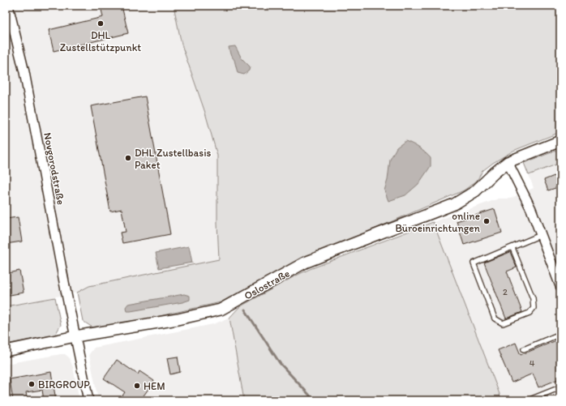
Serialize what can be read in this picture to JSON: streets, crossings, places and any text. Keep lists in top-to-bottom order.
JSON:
{
  "streets": {
    "street": ["Novgorodstraße", "Oslostraße"]
  },
  "crossings": [
    ["Novgorodstraße", "Oslostraße"]
  ],
  "places": [
    "DHL Zustellstützpunkt",
    "DHL Zustellbasis Paket",
    "online Büroeinrichtungen",
    "BIRGROUP",
    "HEM"
  ],
  "house_numbers": ["2", "4"]
}
